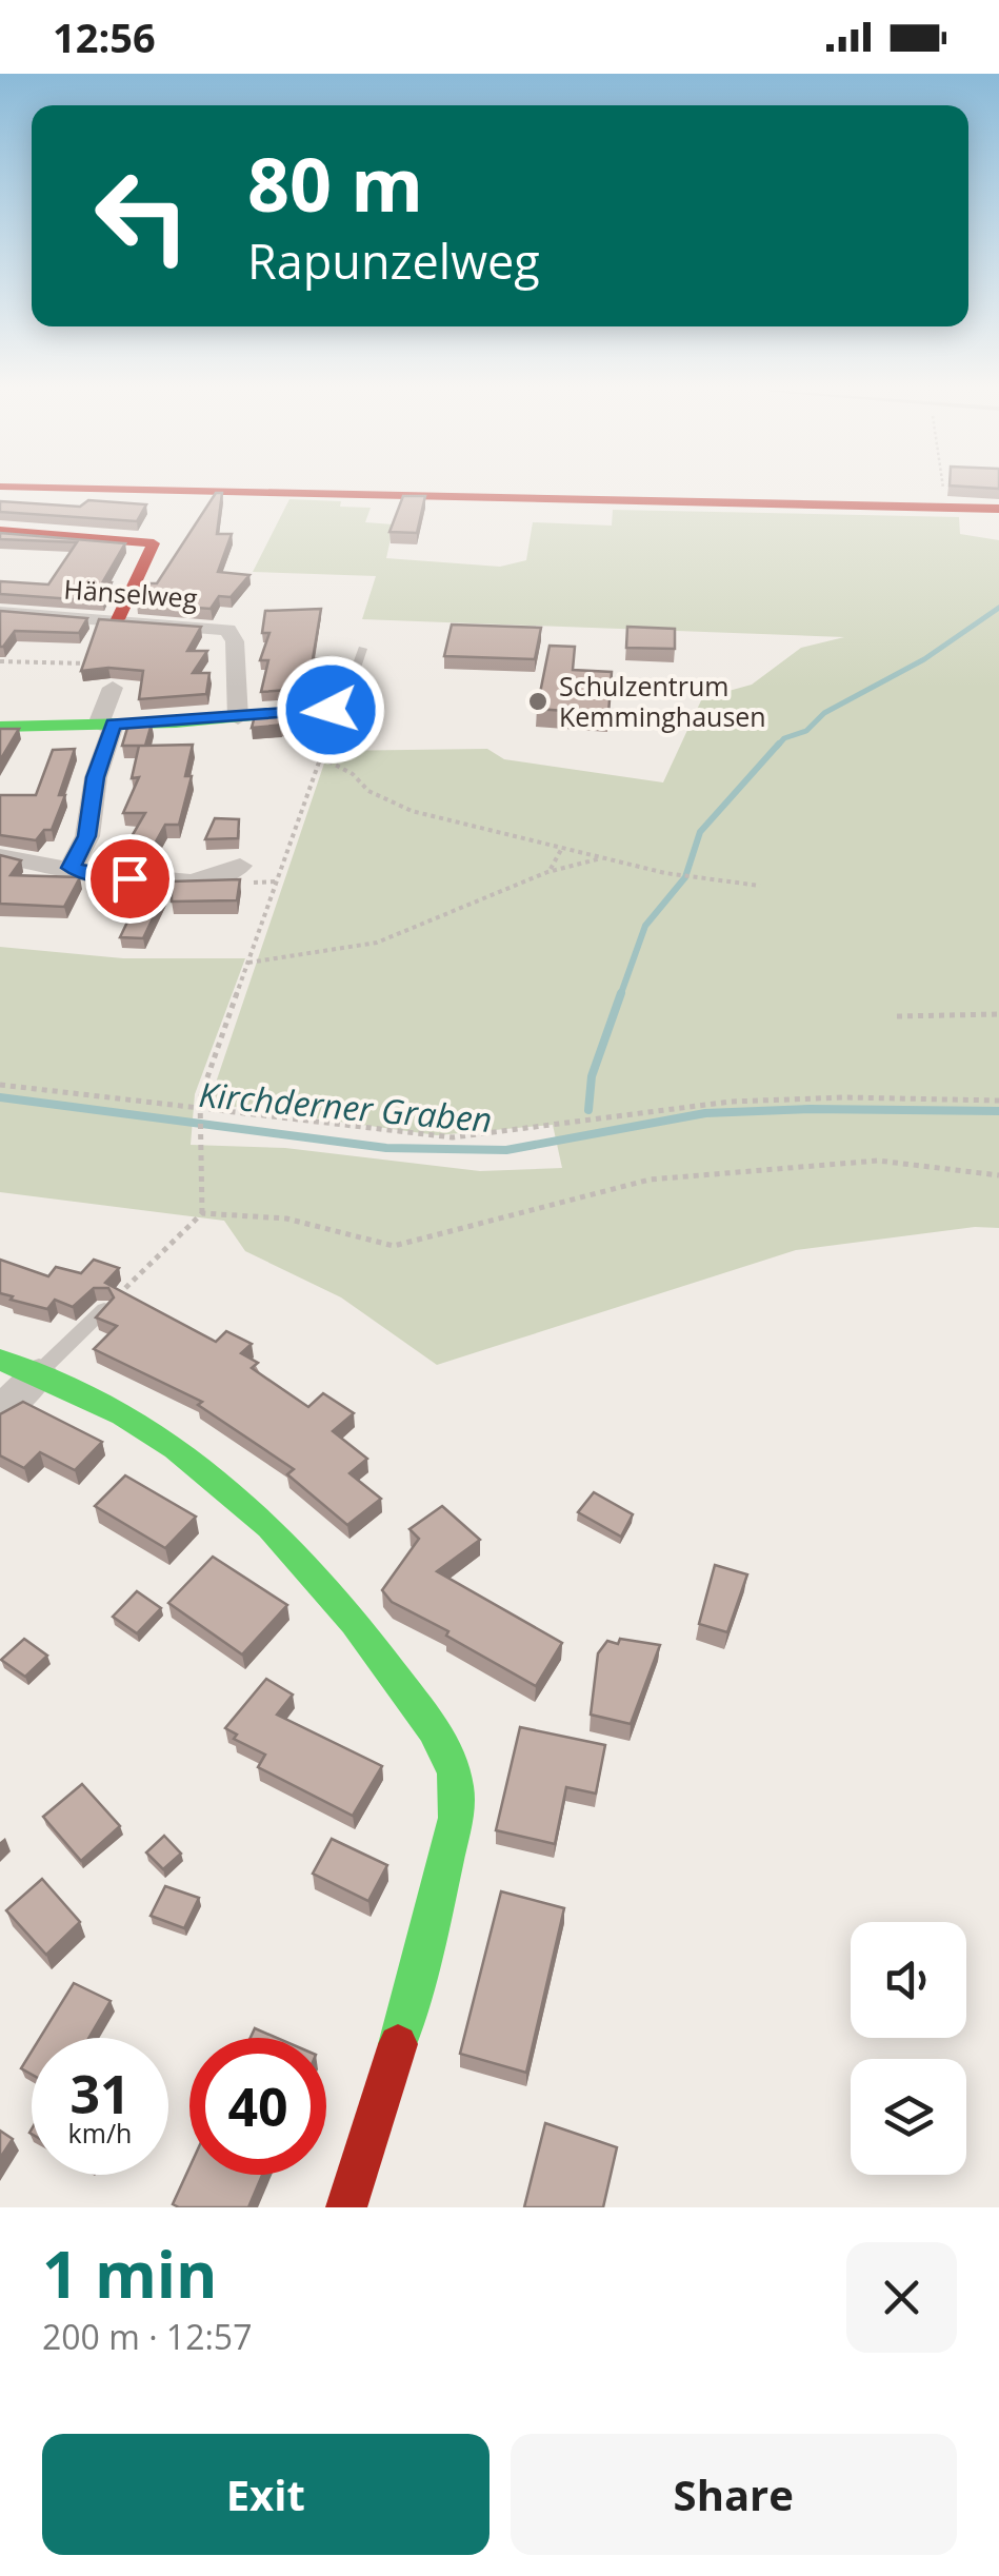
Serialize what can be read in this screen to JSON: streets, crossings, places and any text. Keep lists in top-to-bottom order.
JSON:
{
  "streets": {
    "street": ["Hänselweg"]
  },
  "water": ["Kirchderner Graben"],
  "places": ["Schulzentrum Kemminghausen"],
  "page": {
    "status": "12:56",
    "turn": ["80 m", "Rapunzelweg"],
    "speed": "31 km/h",
    "limit": "40",
    "heading": ["1 min", "200 m · 12:57"],
    "buttons": ["Exit", "Share"]
  }
}
